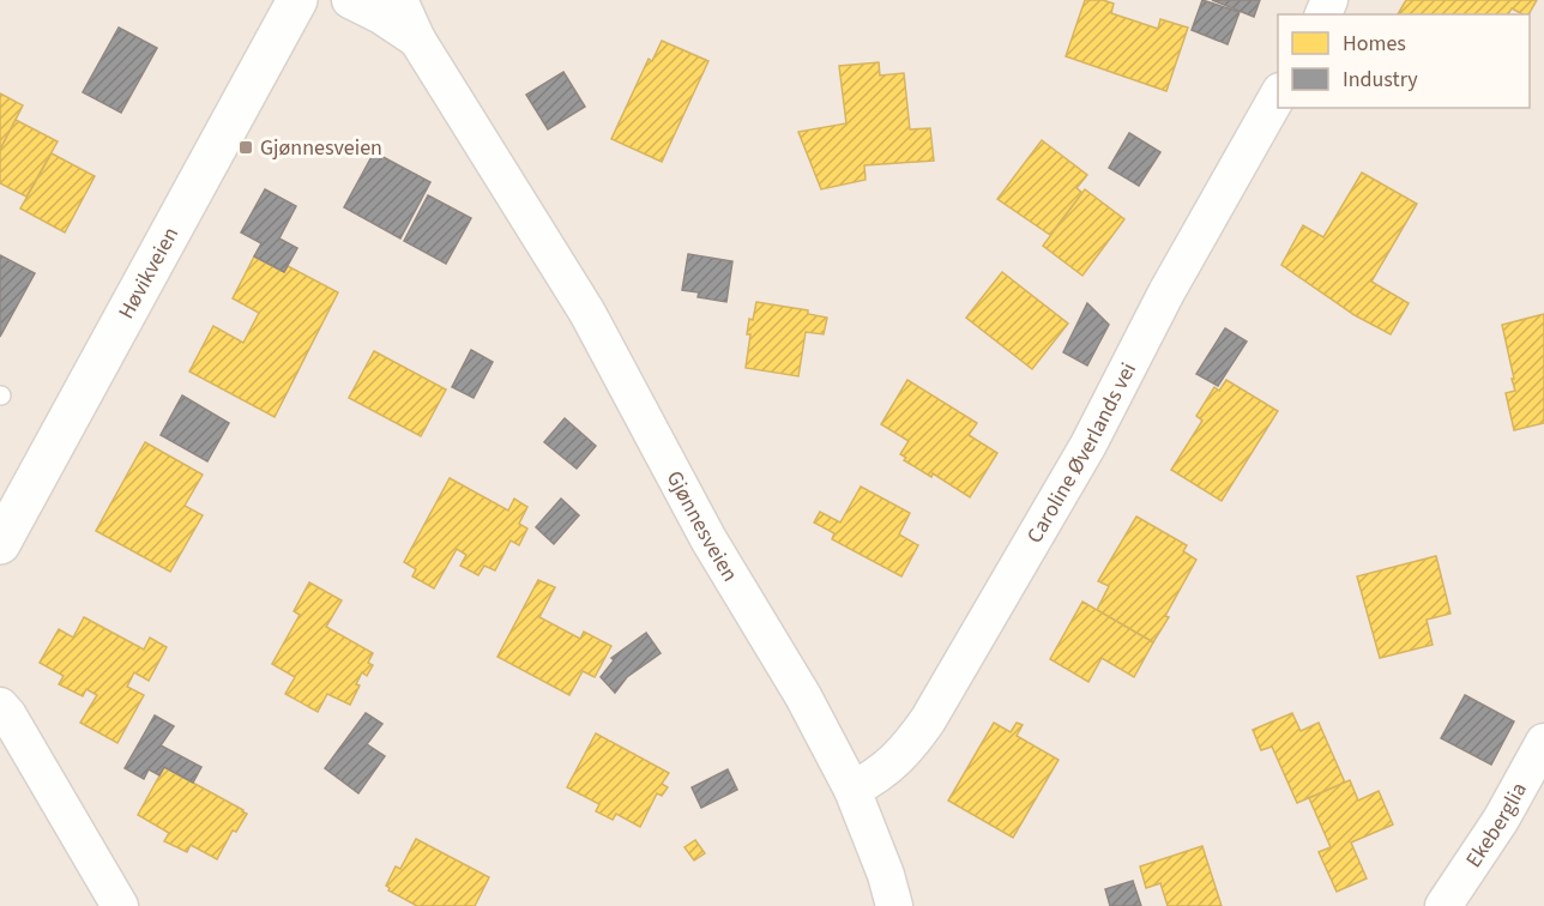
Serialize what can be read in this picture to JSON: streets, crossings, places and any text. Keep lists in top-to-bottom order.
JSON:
{
  "streets": {
    "main road": ["Høvikveien"],
    "street": ["Caroline Øverlands vei", "Gjønnesveien", "Ekeberglia"]
  },
  "crossings": [
    ["Caroline Øverlands vei", "Gjønnesveien"]
  ],
  "places": {
    "transit": ["Gjønnesveien"]
  },
  "legend": ["Homes", "Industry"]
}
